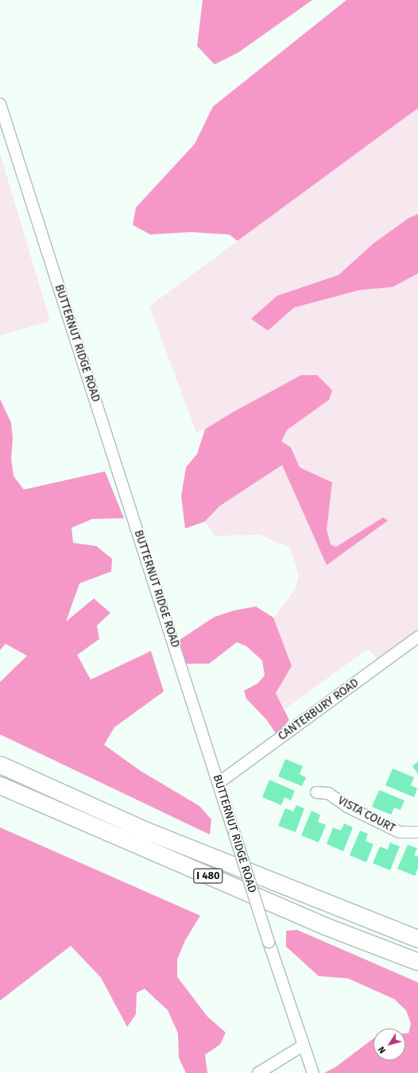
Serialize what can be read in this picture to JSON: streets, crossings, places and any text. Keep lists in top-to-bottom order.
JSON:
{
  "streets": {
    "highway": ["I 480"],
    "street": ["BUTTERNUT RIDGE ROAD", "CANTERBURY ROAD", "VISTA COURT"]
  },
  "crossings": [
    ["BUTTERNUT RIDGE ROAD", "CANTERBURY ROAD"]
  ],
  "north": "bottom left"
}
